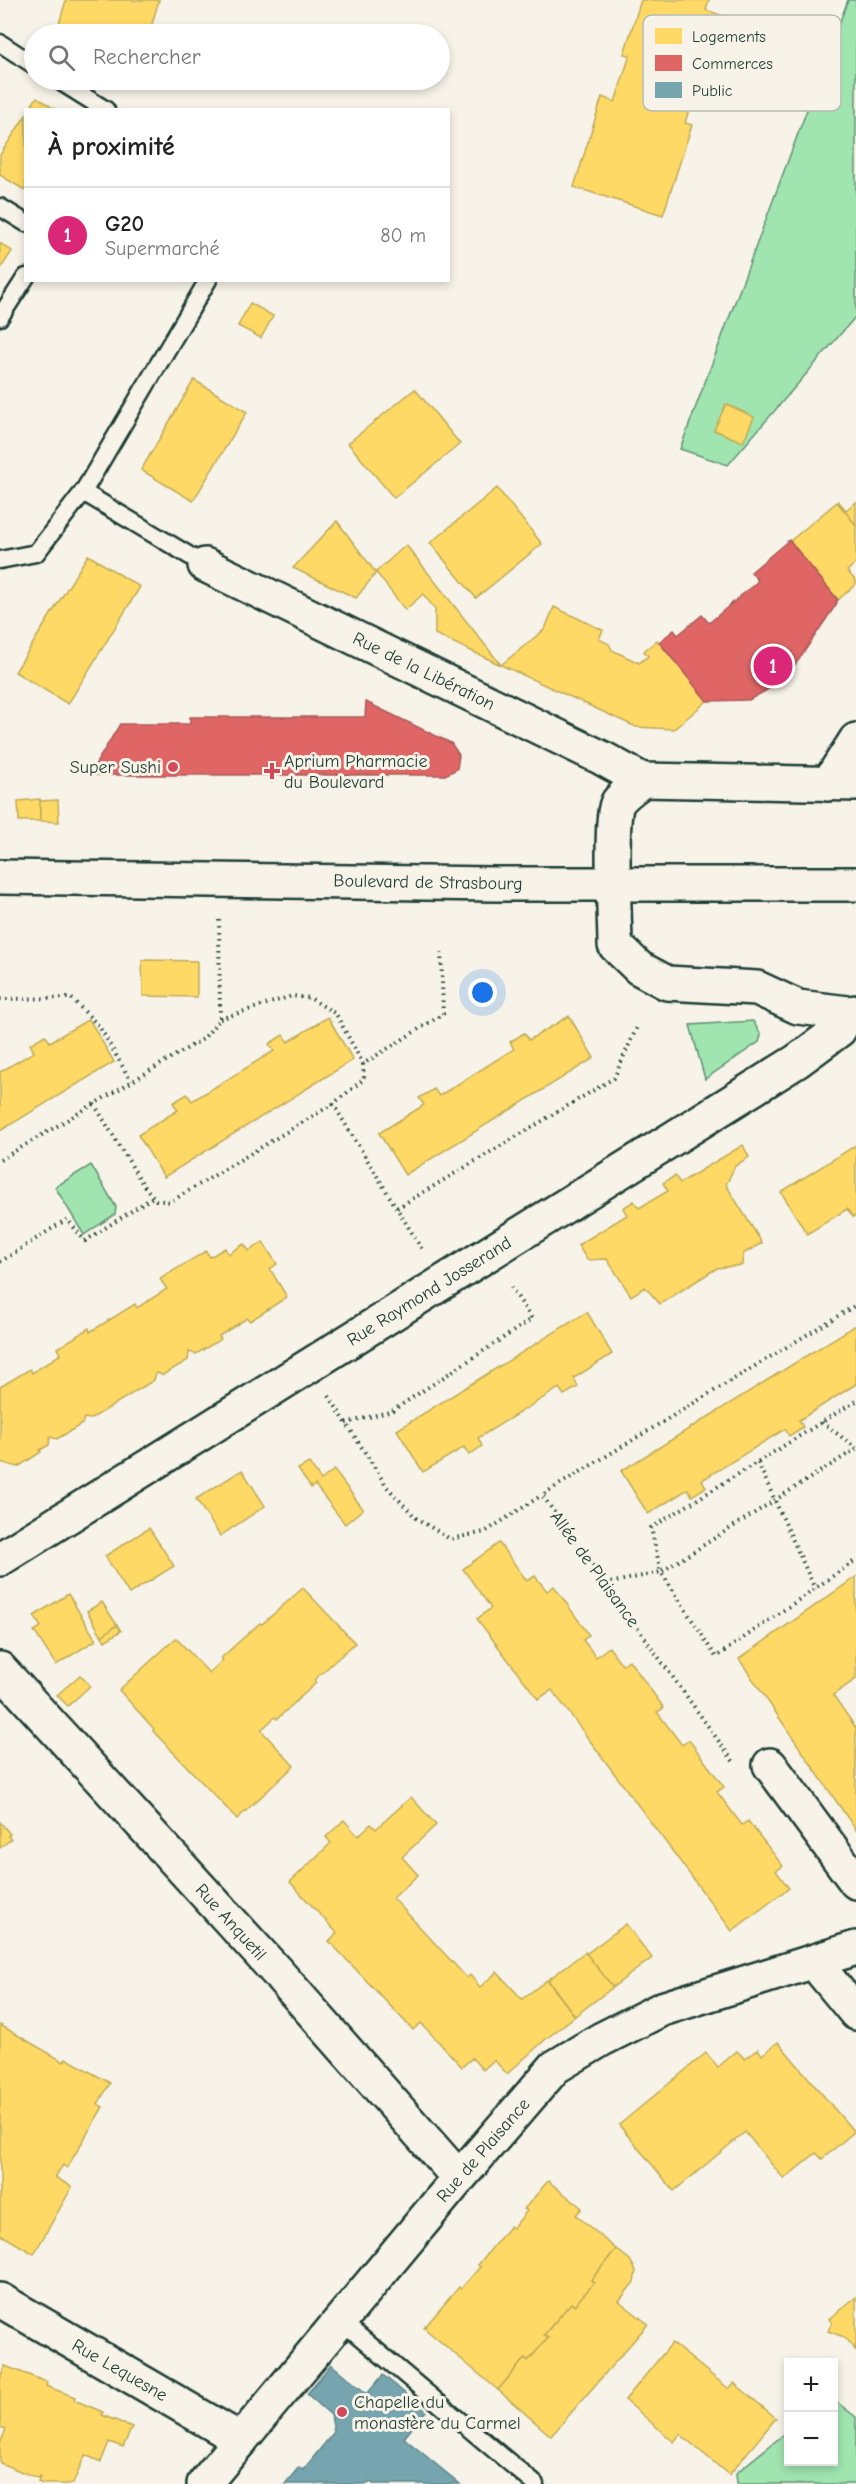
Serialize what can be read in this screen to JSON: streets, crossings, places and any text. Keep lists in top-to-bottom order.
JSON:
{
  "streets": {
    "street": [
      "Rue de la Libération",
      "Boulevard de Strasbourg",
      "Rue Raymond Josserand",
      "Rue Anquetil",
      "Rue de Plaisance",
      "Rue Lequesne"
    ],
    "path": ["Allée de Plaisance"]
  },
  "crossings": [
    ["Rue Anquetil", "Rue de Plaisance"],
    ["Rue de Plaisance", "Rue Lequesne"]
  ],
  "places": {
    "other": ["Super Sushi", "Chapelle du monastère du Carmel"],
    "health": ["Aprium Pharmacie du Boulevard"]
  },
  "legend": ["Logements", "Commerces", "Public"],
  "page": {
    "search": "Rechercher",
    "heading": "À proximité",
    "list": [
      {
        "mark": "1",
        "name": "G20",
        "note": "Supermarché",
        "value": "80 m"
      }
    ],
    "pins": "1",
    "map_buttons": ["+", "−"]
  }
}
